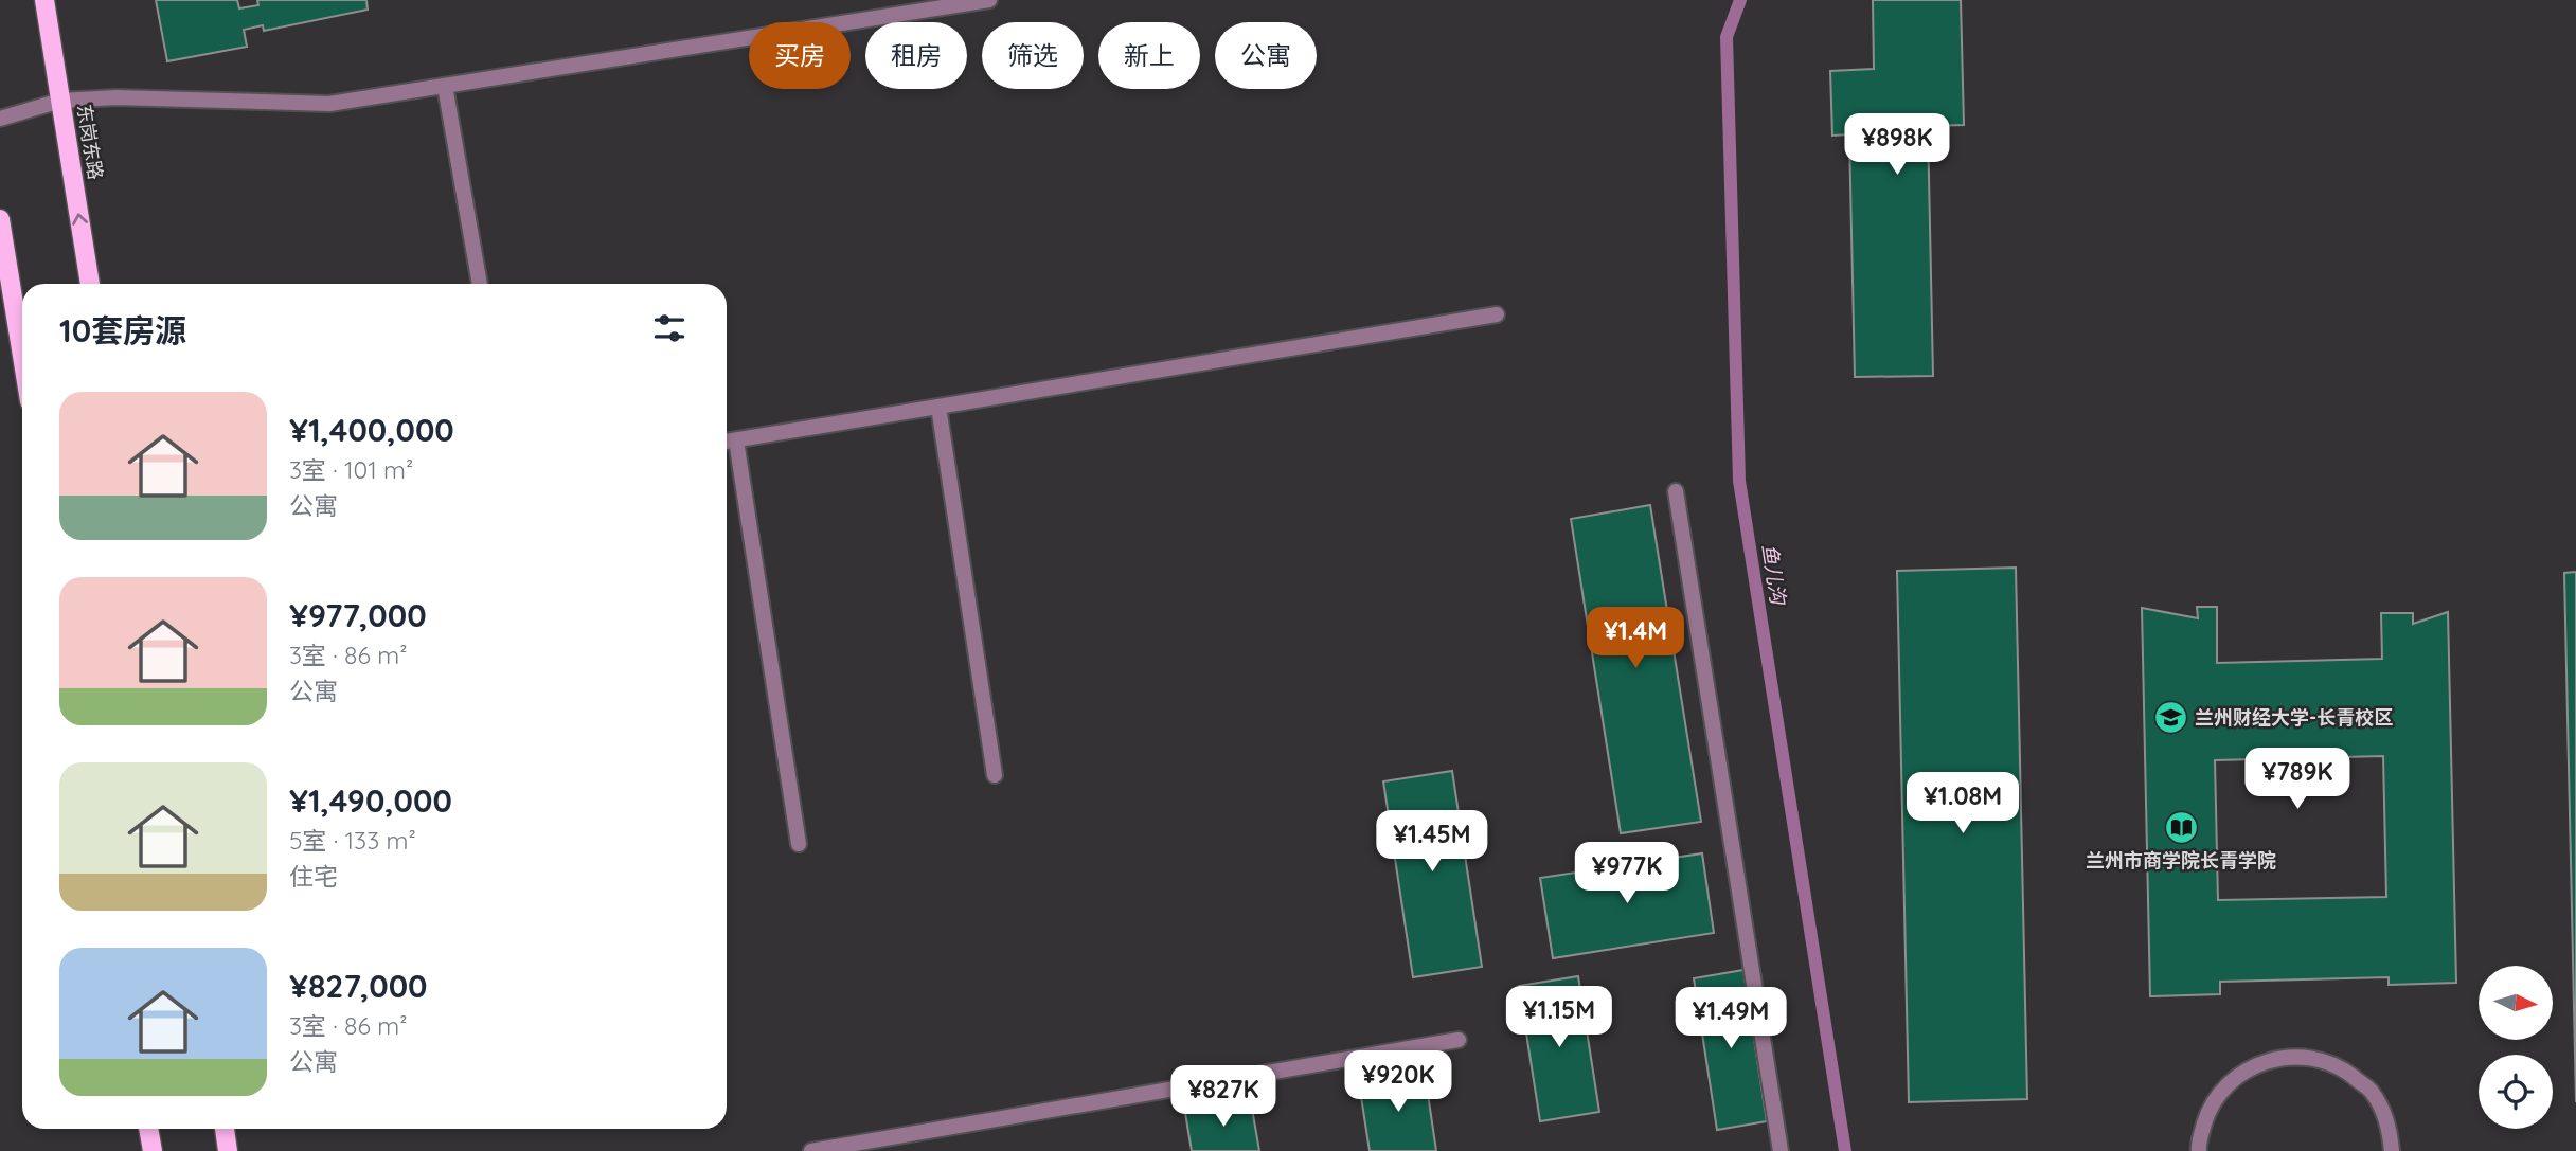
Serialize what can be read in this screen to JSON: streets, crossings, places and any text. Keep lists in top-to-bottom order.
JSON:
{
  "streets": {
    "main road": ["东岗东路"]
  },
  "water": ["鱼儿沟"],
  "places": {
    "school or university": ["兰州财经大学-长青校区"],
    "library": ["兰州市商学院长青学院"]
  },
  "north": "right",
  "page": {
    "chip": [
      "买房",
      "租房",
      "筛选",
      "新上",
      "公寓"
    ],
    "price": [
      "¥898K",
      "¥1.4M",
      "¥789K",
      "¥1.08M",
      "¥1.45M",
      "¥977K",
      "¥1.15M",
      "¥1.49M",
      "¥920K",
      "¥827K"
    ],
    "heading": "10套房源",
    "list": [
      {
        "name": "¥1,400,000",
        "note": "3室 · 101 m² · 公寓"
      },
      {
        "name": "¥977,000",
        "note": "3室 · 86 m² · 公寓"
      },
      {
        "name": "¥1,490,000",
        "note": "5室 · 133 m² · 住宅"
      },
      {
        "name": "¥827,000",
        "note": "3室 · 86 m² · 公寓"
      }
    ]
  }
}
